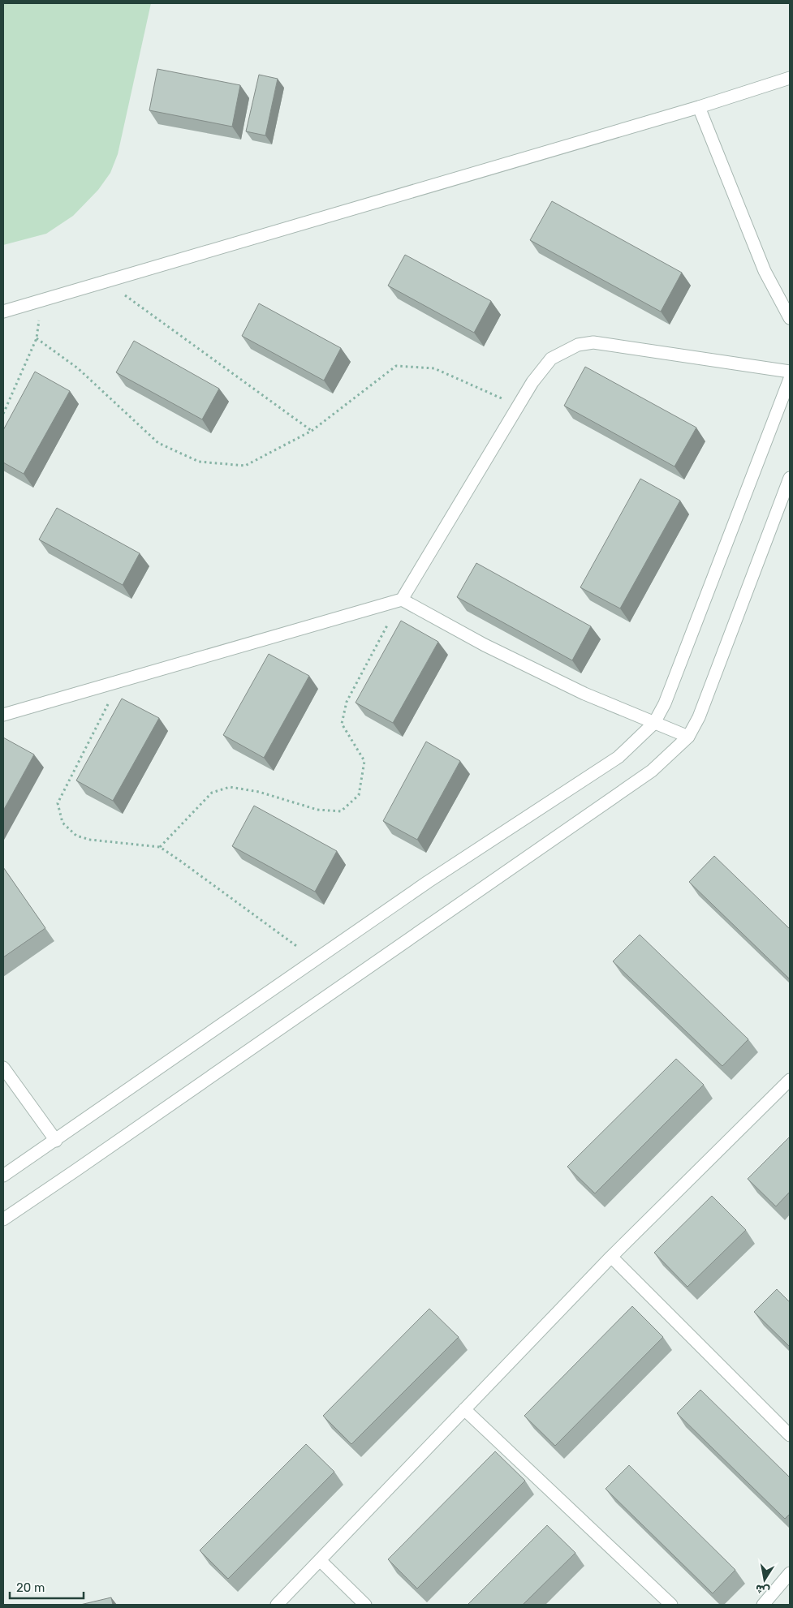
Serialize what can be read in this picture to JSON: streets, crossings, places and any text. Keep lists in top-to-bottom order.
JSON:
{
  "scale_bar": "20 m",
  "north": "bottom"
}
